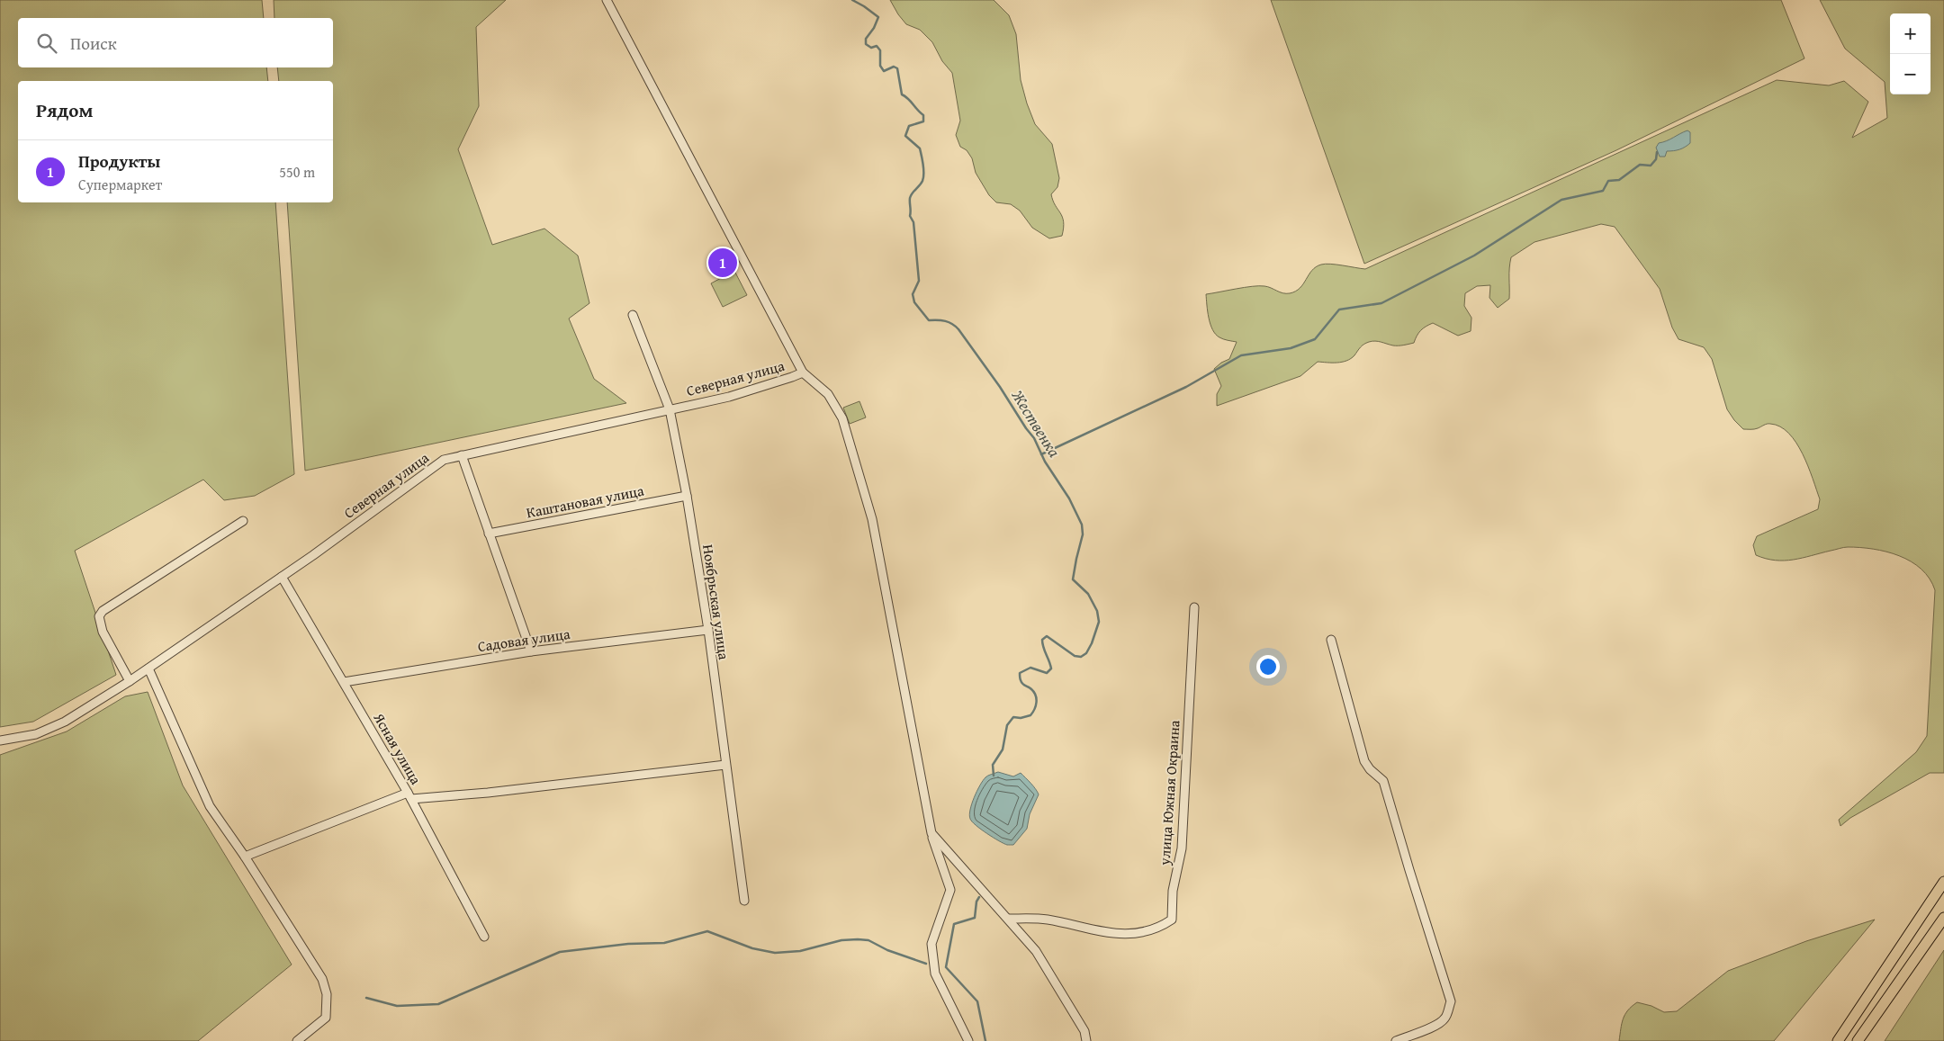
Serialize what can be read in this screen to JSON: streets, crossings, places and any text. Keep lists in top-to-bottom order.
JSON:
{
  "streets": {
    "street": [
      "Северная улица",
      "Каштановая улица",
      "Ноябрьская улица",
      "Садовая улица",
      "Ясная улица",
      "улица Южная Окраина"
    ]
  },
  "crossings": [
    ["Северная улица", "Ноябрьская улица"],
    ["Северная улица", "Ясная улица"],
    ["Каштановая улица", "Ноябрьская улица"],
    ["Ноябрьская улица", "Садовая улица"],
    ["Садовая улица", "Ясная улица"]
  ],
  "water": ["Жественка"],
  "page": {
    "map_buttons": ["+", "−"],
    "search": "Поиск",
    "heading": "Рядом",
    "list": [
      {
        "mark": "1",
        "name": "Продукты",
        "note": "Супермаркет",
        "value": "550 m"
      }
    ],
    "pins": "1"
  }
}
